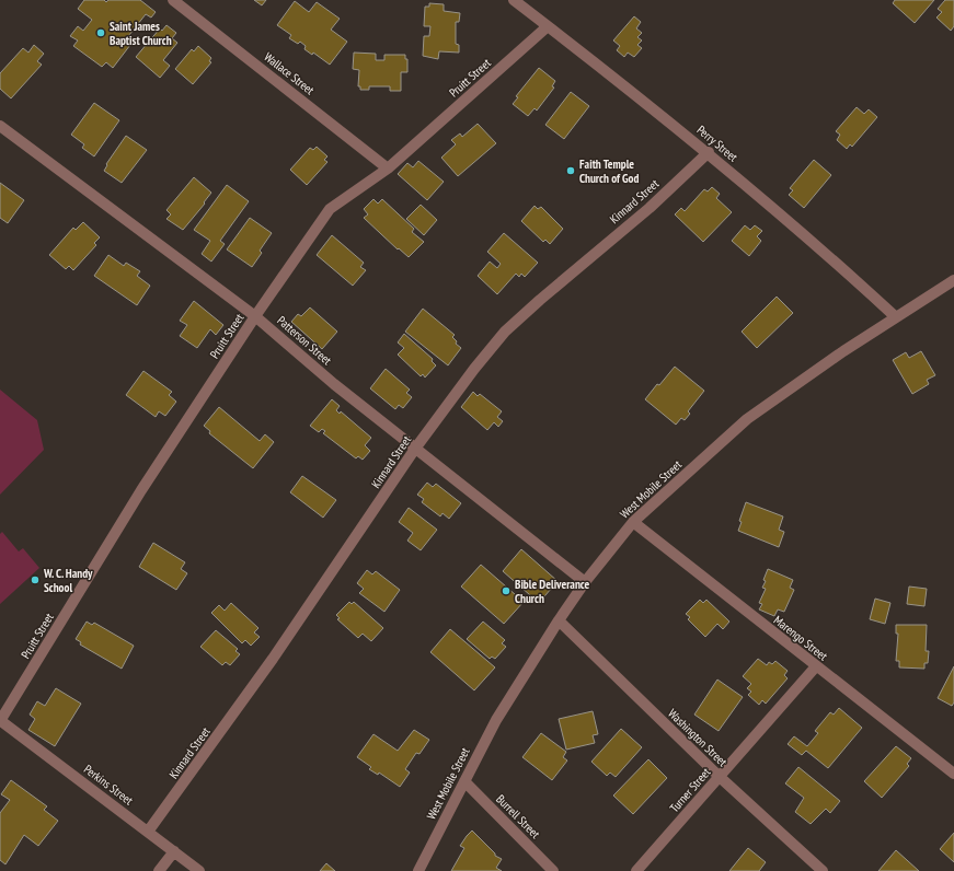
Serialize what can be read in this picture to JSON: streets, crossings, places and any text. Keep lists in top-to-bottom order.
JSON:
{
  "streets": {
    "street": [
      "Wallace Street",
      "Pruitt Street",
      "Perry Street",
      "Kinnard Street",
      "Patterson Street",
      "West Mobile Street",
      "Marengo Street",
      "Washington Street",
      "Perkins Street",
      "Turner Street",
      "Burrell Street"
    ]
  },
  "crossings": [
    ["Wallace Street", "Pruitt Street"],
    ["Pruitt Street", "Perry Street"],
    ["Pruitt Street", "Patterson Street"],
    ["Pruitt Street", "Perkins Street"],
    ["Perry Street", "Kinnard Street"],
    ["Perry Street", "West Mobile Street"],
    ["Kinnard Street", "Patterson Street"],
    ["Kinnard Street", "Perkins Street"],
    ["Patterson Street", "West Mobile Street"],
    ["West Mobile Street", "Marengo Street"],
    ["West Mobile Street", "Washington Street"],
    ["West Mobile Street", "Burrell Street"],
    ["Marengo Street", "Turner Street"],
    ["Washington Street", "Turner Street"]
  ],
  "places": [
    "Saint James Baptist Church",
    "Faith Temple Church of God",
    "W. C. Handy School",
    "Bible Deliverance Church"
  ]
}
